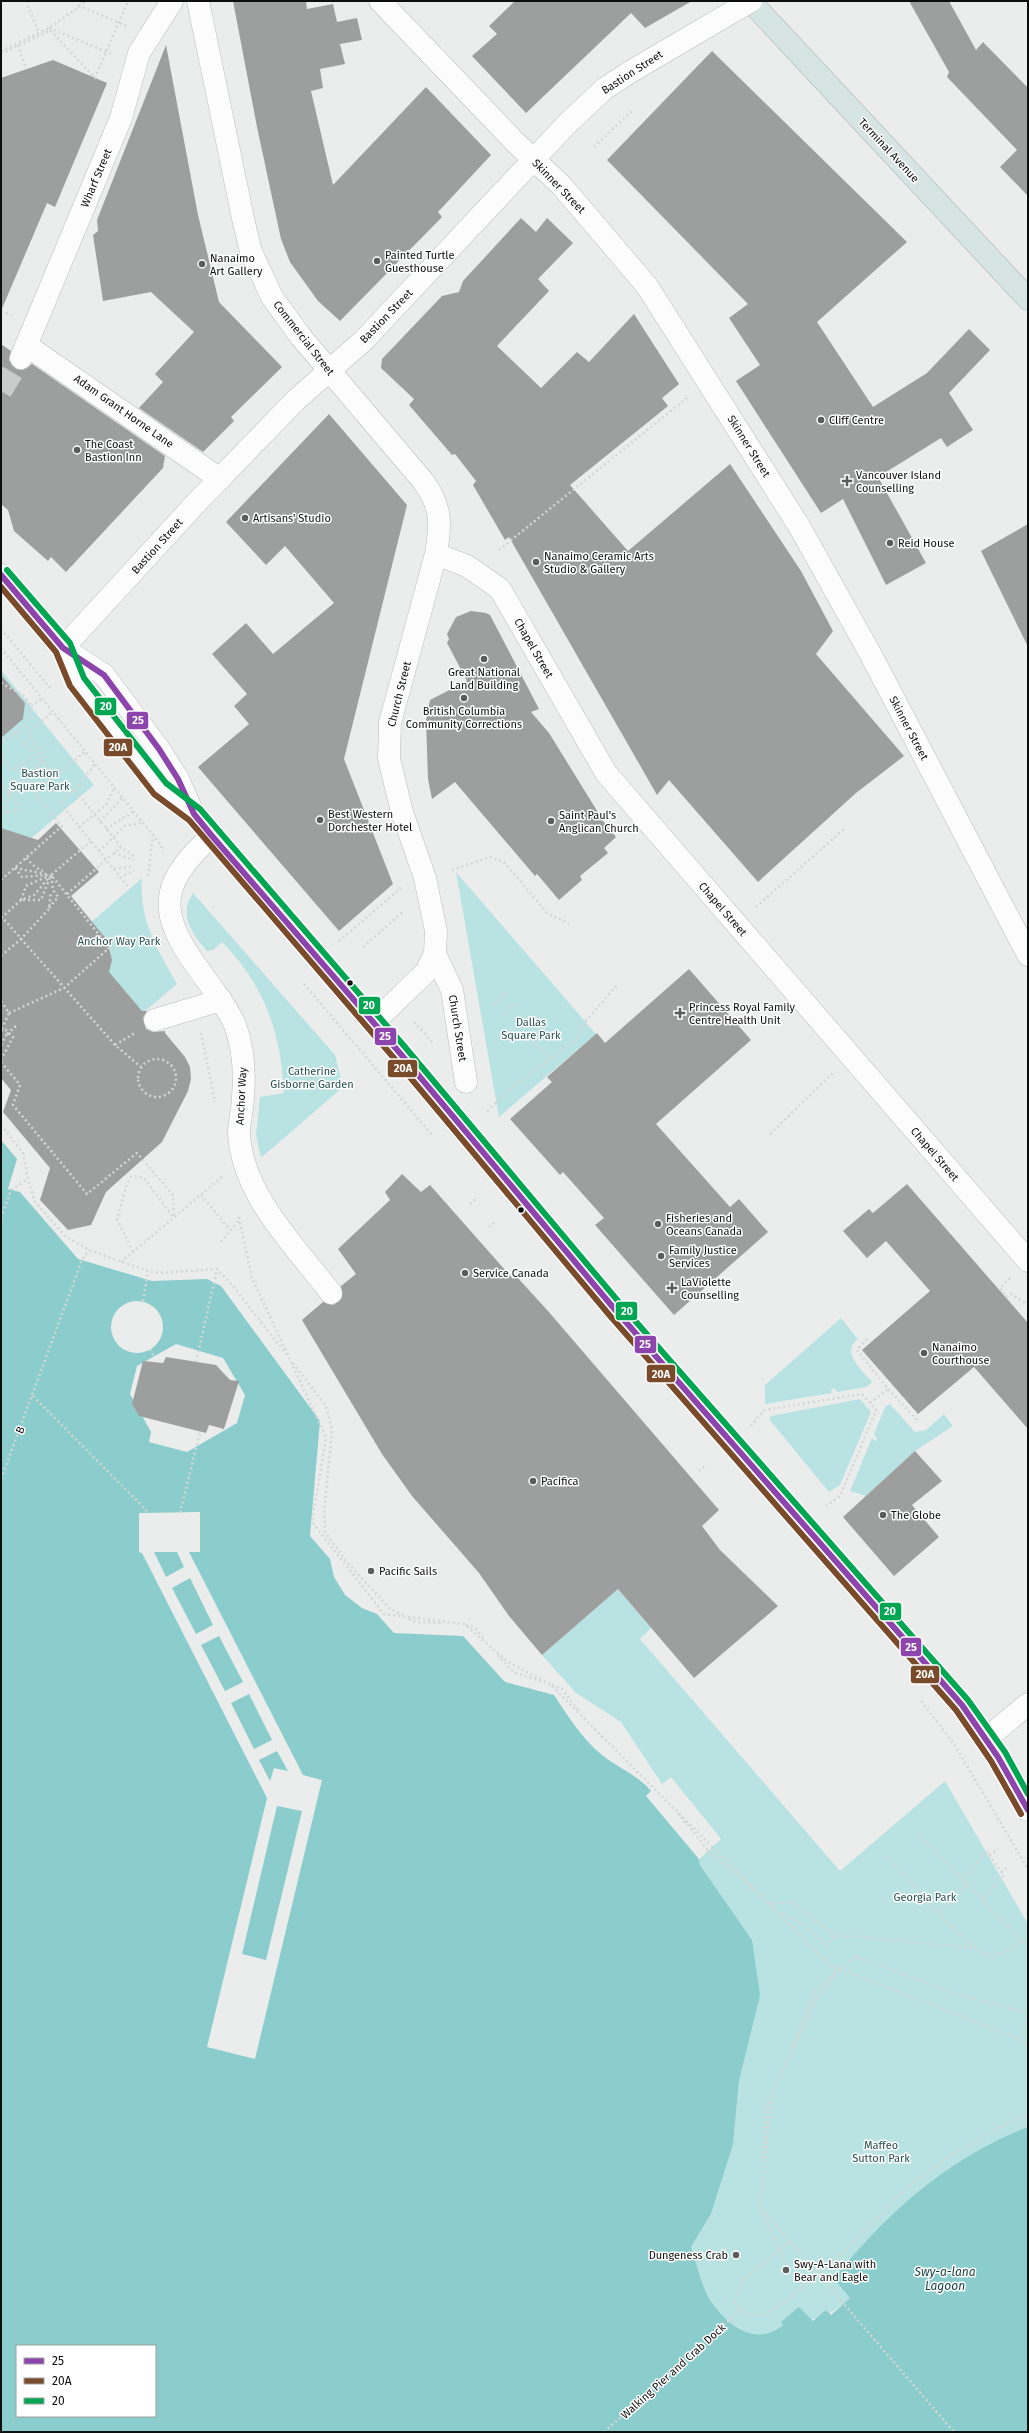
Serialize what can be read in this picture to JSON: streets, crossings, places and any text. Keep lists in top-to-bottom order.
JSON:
{
  "streets": {
    "highway": ["Terminal Avenue"],
    "street": [
      "Bastion Street",
      "Wharf Street",
      "Skinner Street",
      "Commercial Street",
      "Adam Grant Horne Lane",
      "Chapel Street",
      "Church Street",
      "Anchor Way"
    ],
    "path": ["B", "Walking Pier and Crab Dock"]
  },
  "crossings": [
    ["Bastion Street", "Terminal Avenue"],
    ["Bastion Street", "Skinner Street"],
    ["Bastion Street", "Commercial Street"],
    ["Bastion Street", "Adam Grant Horne Lane"],
    ["Wharf Street", "Adam Grant Horne Lane"],
    ["Commercial Street", "Church Street"],
    ["Chapel Street", "Church Street"]
  ],
  "water": ["Swy-a-lana Lagoon"],
  "parks": [
    "Bastion Square Park",
    "Anchor Way Park",
    "Dallas Square Park",
    "Catherine Gisborne Garden",
    "Georgia Park",
    "Maffeo Sutton Park"
  ],
  "places": {
    "other": [
      "Painted Turtle Guesthouse",
      "Nanaimo Art Gallery",
      "Cliff Centre",
      "The Coast Bastion Inn",
      "Artisans' Studio",
      "Reid House",
      "Nanaimo Ceramic Arts Studio & Gallery",
      "Great National Land Building",
      "British Columbia Community Corrections",
      "Best Western Dorchester Hotel",
      "Saint Paul's Anglican Church",
      "Fisheries and Oceans Canada",
      "Family Justice Services",
      "Service Canada",
      "Nanaimo Courthouse",
      "Pacifica",
      "The Globe",
      "Pacific Sails",
      "Dungeness Crab",
      "Swy-A-Lana with Bear and Eagle"
    ],
    "health": ["Vancouver Island Counselling", "Princess Royal Family Centre Health Unit", "LaViolette Counselling"]
  },
  "lines": ["transit line 20", "transit line 25", "transit line 20A"],
  "legend": ["25", "20A", "20"]
}
